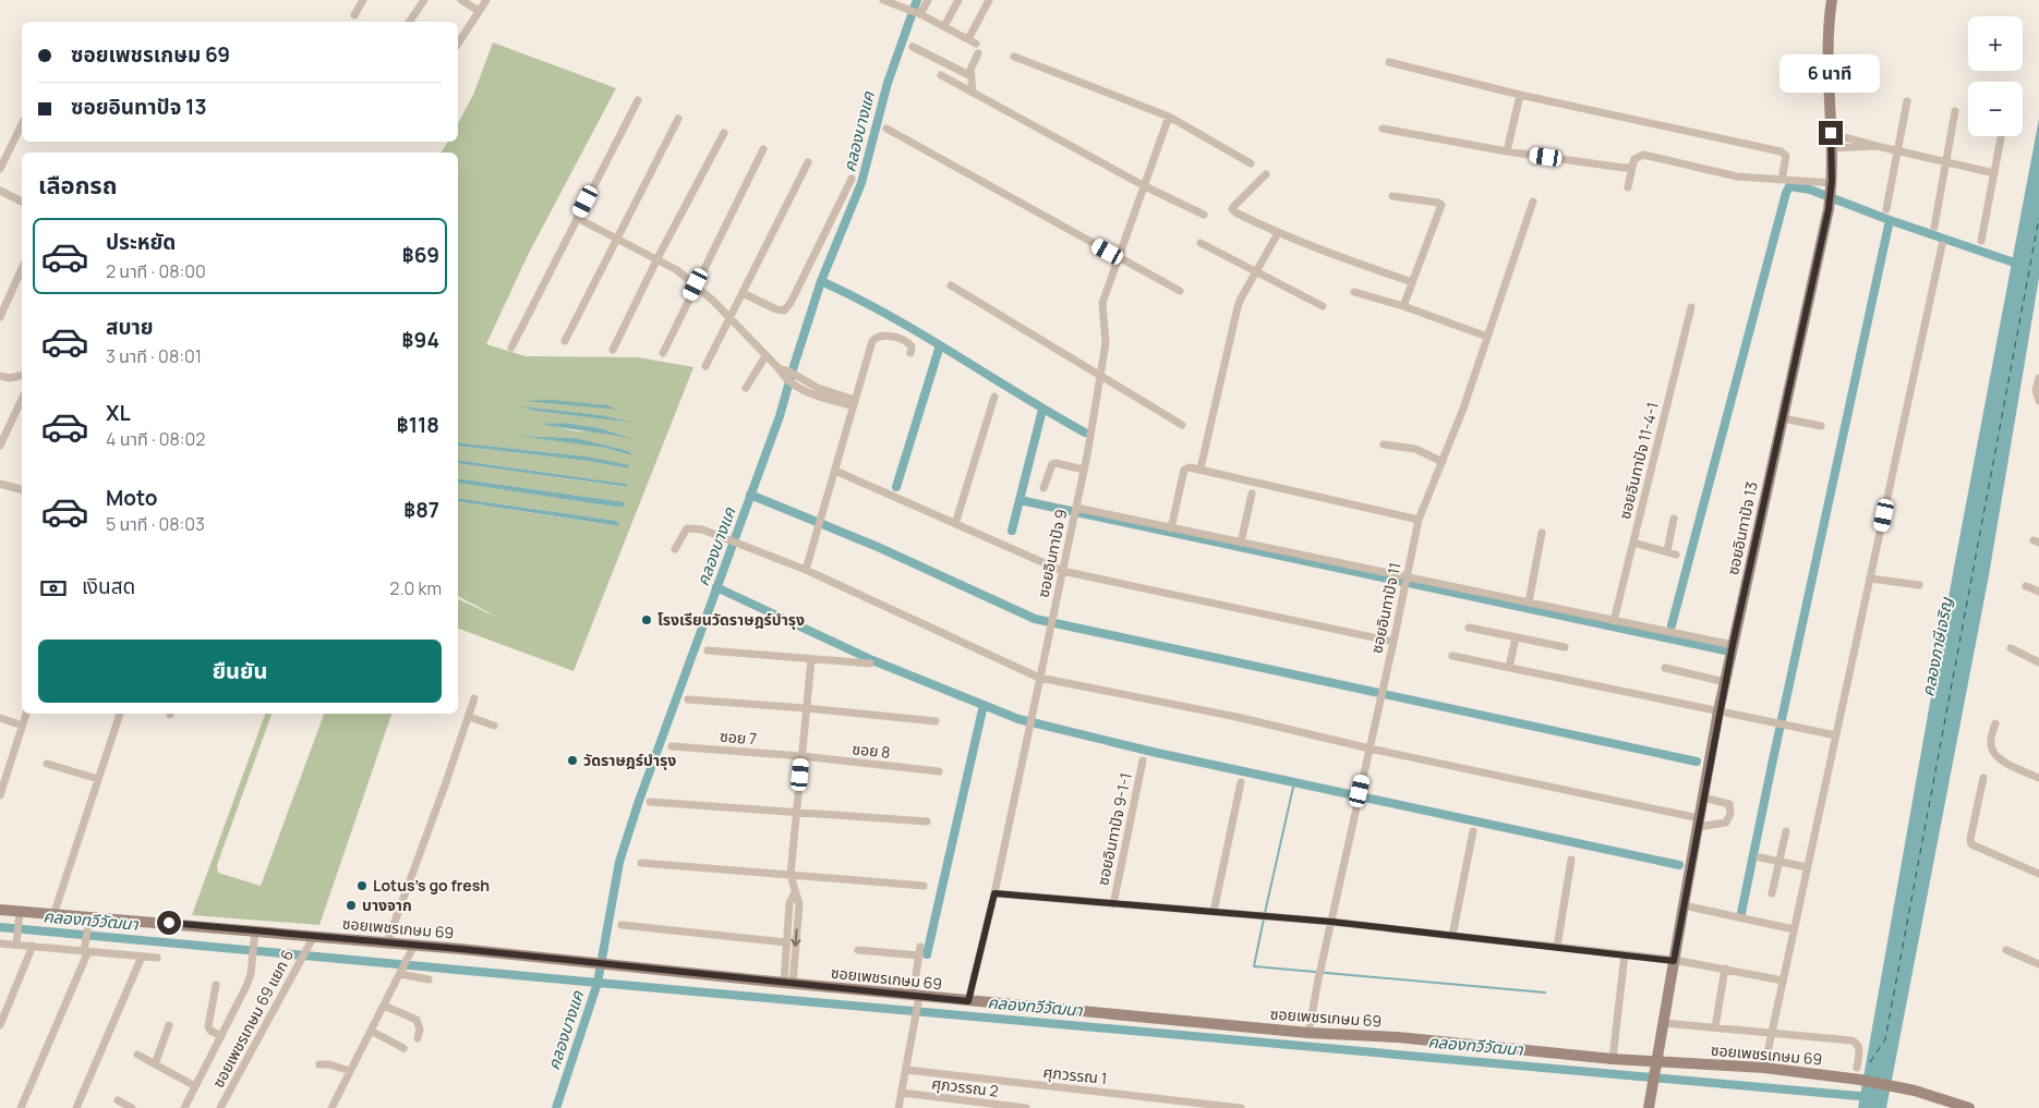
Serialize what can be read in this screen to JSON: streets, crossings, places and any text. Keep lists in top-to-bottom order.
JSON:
{
  "streets": {
    "main road": ["ซอยอินทาปัจ 13", "ซอยเพชรเกษม 69"],
    "street": [
      "ซอยอินทาปัจ 11-4-1",
      "ซอยอินทาปัจ 9",
      "ซอยอินทาปัจ 11",
      "ซอย 7",
      "ซอย 8",
      "ซอยอินทาปัจ 9-1-1",
      "ซอยเพชรเกษม 69 แยก 6",
      "ศุภวรรณ 1",
      "ศุภวรรณ 2"
    ]
  },
  "crossings": [
    ["ซอยอินทาปัจ 13", "ซอยเพชรเกษม 69"],
    ["ซอยอินทาปัจ 9", "ซอยเพชรเกษม 69"],
    ["ซอยอินทาปัจ 11", "ซอยเพชรเกษม 69"],
    ["ซอย 7", "ซอย 8"],
    ["ซอยเพชรเกษม 69", "ซอยเพชรเกษม 69 แยก 6"]
  ],
  "water": ["คลองบางแค", "คลองภาษีเจริญ", "คลองทวีวัฒนา"],
  "places": [
    "โรงเรียนวัดราษฎร์บำรุง",
    "วัดราษฎร์บำรุง",
    "Lotus's go fresh",
    "บางจาก"
  ],
  "page": {
    "map_buttons": ["+", "−"],
    "banner": ["ซอยเพชรเกษม 69", "ซอยอินทาปัจ 13"],
    "bubble": "6 นาที",
    "heading": "เลือกรถ",
    "list": [
      {
        "name": "ประหยัด",
        "note": "2 นาที · 08:00",
        "value": "฿69"
      },
      {
        "name": "สบาย",
        "note": "3 นาที · 08:01",
        "value": "฿94"
      },
      {
        "name": "XL",
        "note": "4 นาที · 08:02",
        "value": "฿118"
      },
      {
        "name": "Moto",
        "note": "5 นาที · 08:03",
        "value": "฿87"
      }
    ],
    "pay": ["เงินสด", "2.0 km"],
    "buttons": "ยืนยัน"
  }
}
